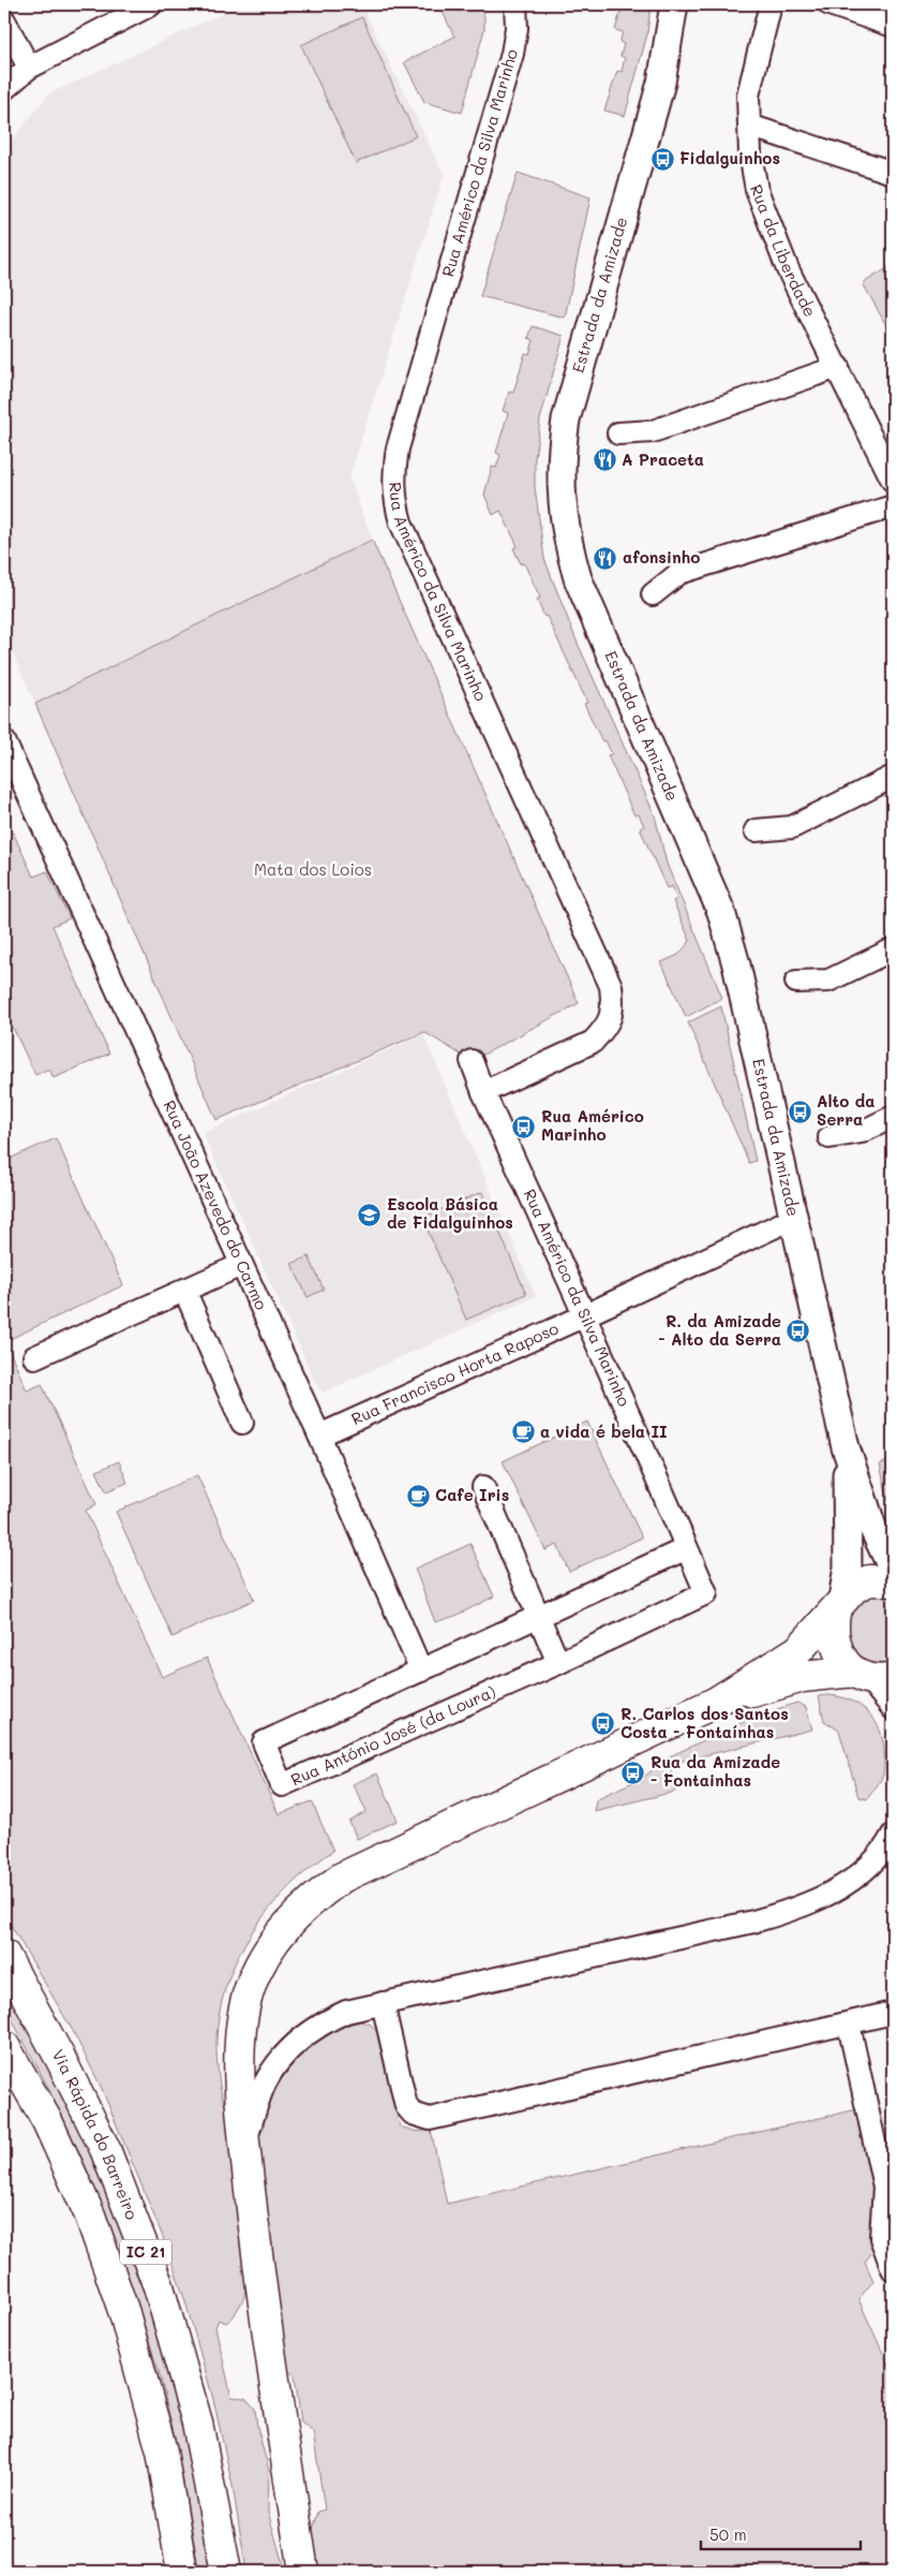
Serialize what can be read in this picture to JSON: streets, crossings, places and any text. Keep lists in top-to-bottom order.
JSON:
{
  "streets": {
    "main road": ["Via Rápida do Barreiro", "IC 21"],
    "street": [
      "Rua Américo da Silva Marinho",
      "Rua da Liberdade",
      "Estrada da Amizade",
      "Rua João Azevedo do Carmo",
      "Rua Francisco Horta Raposo",
      "Rua António José (da Loura)"
    ]
  },
  "crossings": [
    ["Rua Américo da Silva Marinho", "Rua Francisco Horta Raposo"],
    ["Rua Américo da Silva Marinho", "Rua António José (da Loura)"],
    ["Estrada da Amizade", "Rua Francisco Horta Raposo"],
    ["Rua João Azevedo do Carmo", "Rua Francisco Horta Raposo"],
    ["Rua João Azevedo do Carmo", "Rua António José (da Loura)"]
  ],
  "parks": ["Mata dos Loios"],
  "places": {
    "bus stop": [
      "Fidalguinhos",
      "Alto da Serra",
      "Rua Américo Marinho",
      "R. da Amizade - Alto da Serra",
      "R. Carlos dos Santos Costa - Fontaínhas",
      "Rua da Amizade - Fontainhas"
    ],
    "restaurant": ["A Praceta", "afonsinho"],
    "school or university": ["Escola Básica de Fidalguinhos"],
    "cafe": ["a vida é bela II", "Cafe Iris"]
  },
  "scale_bar": "50 m"
}
